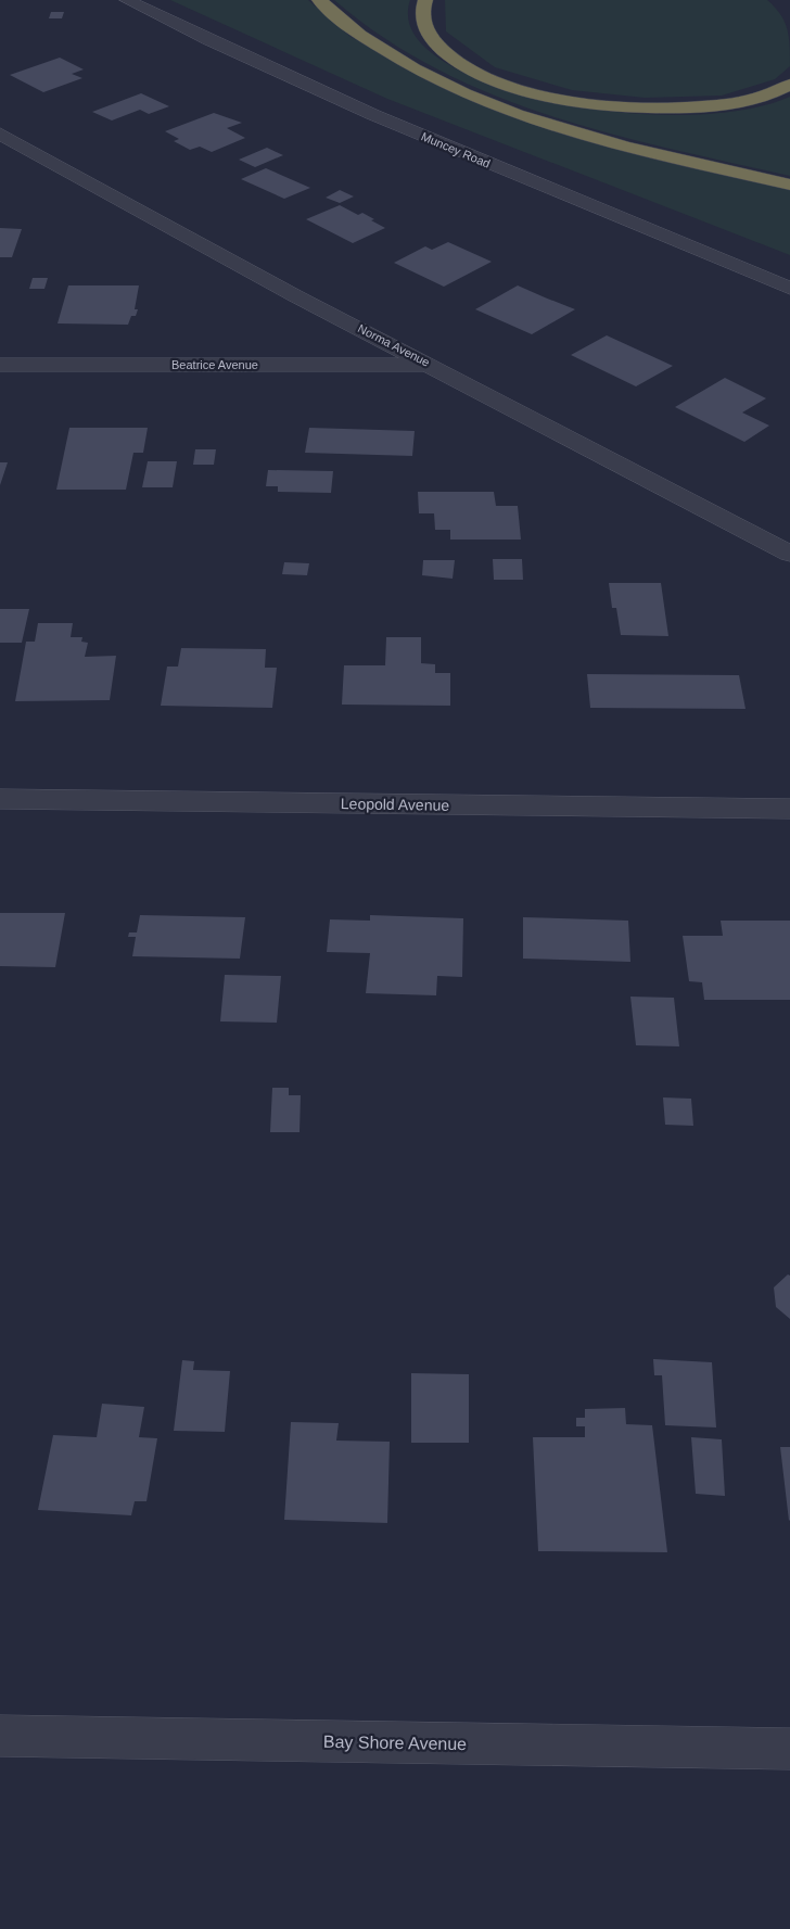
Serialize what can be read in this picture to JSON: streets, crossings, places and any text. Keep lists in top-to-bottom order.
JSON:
{
  "streets": {
    "street": [
      "Muncey Road",
      "Norma Avenue",
      "Beatrice Avenue",
      "Leopold Avenue",
      "Bay Shore Avenue"
    ]
  },
  "crossings": [
    ["Norma Avenue", "Beatrice Avenue"]
  ]
}
